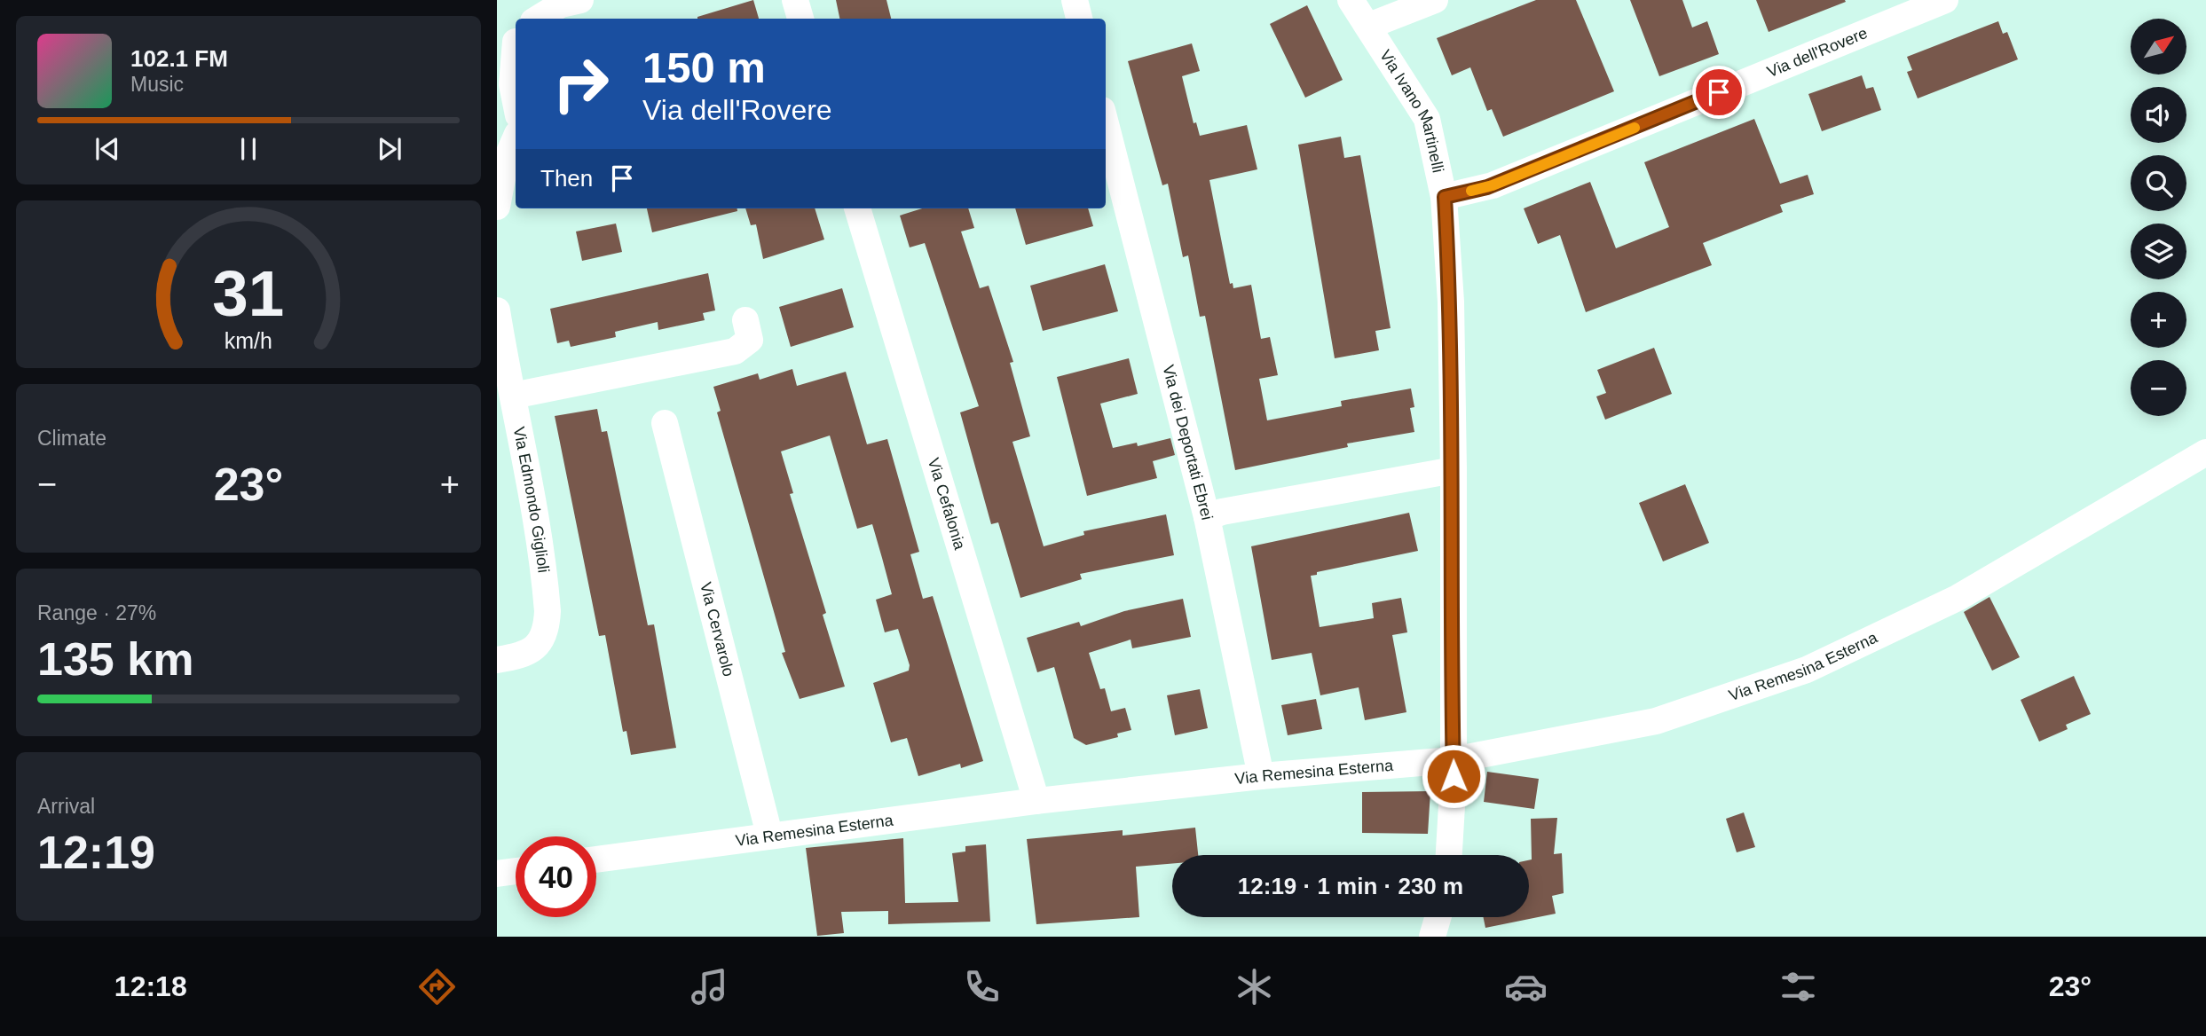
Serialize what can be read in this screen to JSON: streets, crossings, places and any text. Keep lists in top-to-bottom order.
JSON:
{
  "streets": {
    "street": [
      "Via dell'Rovere",
      "Via Ivano Martinelli",
      "Via dei Deportati Ebrei",
      "Via Edmondo Giglioli",
      "Via Cefalonia",
      "Via Cervarolo",
      "Via Remesina Esterna"
    ]
  },
  "crossings": [
    ["Via dell'Rovere", "Via Ivano Martinelli"],
    ["Via Ivano Martinelli", "Via Remesina Esterna"],
    ["Via dei Deportati Ebrei", "Via Remesina Esterna"],
    ["Via Cefalonia", "Via Remesina Esterna"],
    ["Via Cervarolo", "Via Remesina Esterna"]
  ],
  "north": "top right",
  "page": {
    "map_buttons": ["+", "−"],
    "turn": ["150 m", "Via dell'Rovere"],
    "song": ["102.1 FM", "Music"],
    "then": "Then",
    "tile": [
      "Climate",
      ["Range · 27%", "135 km"],
      ["Arrival", "12:19"]
    ],
    "heat": ["−", "23°", "+"],
    "limit": "40",
    "trip": "12:19 · 1 min · 230 m",
    "tabs": ["12:18", "23°"],
    "gauge": ["31", "km/h"]
  }
}
